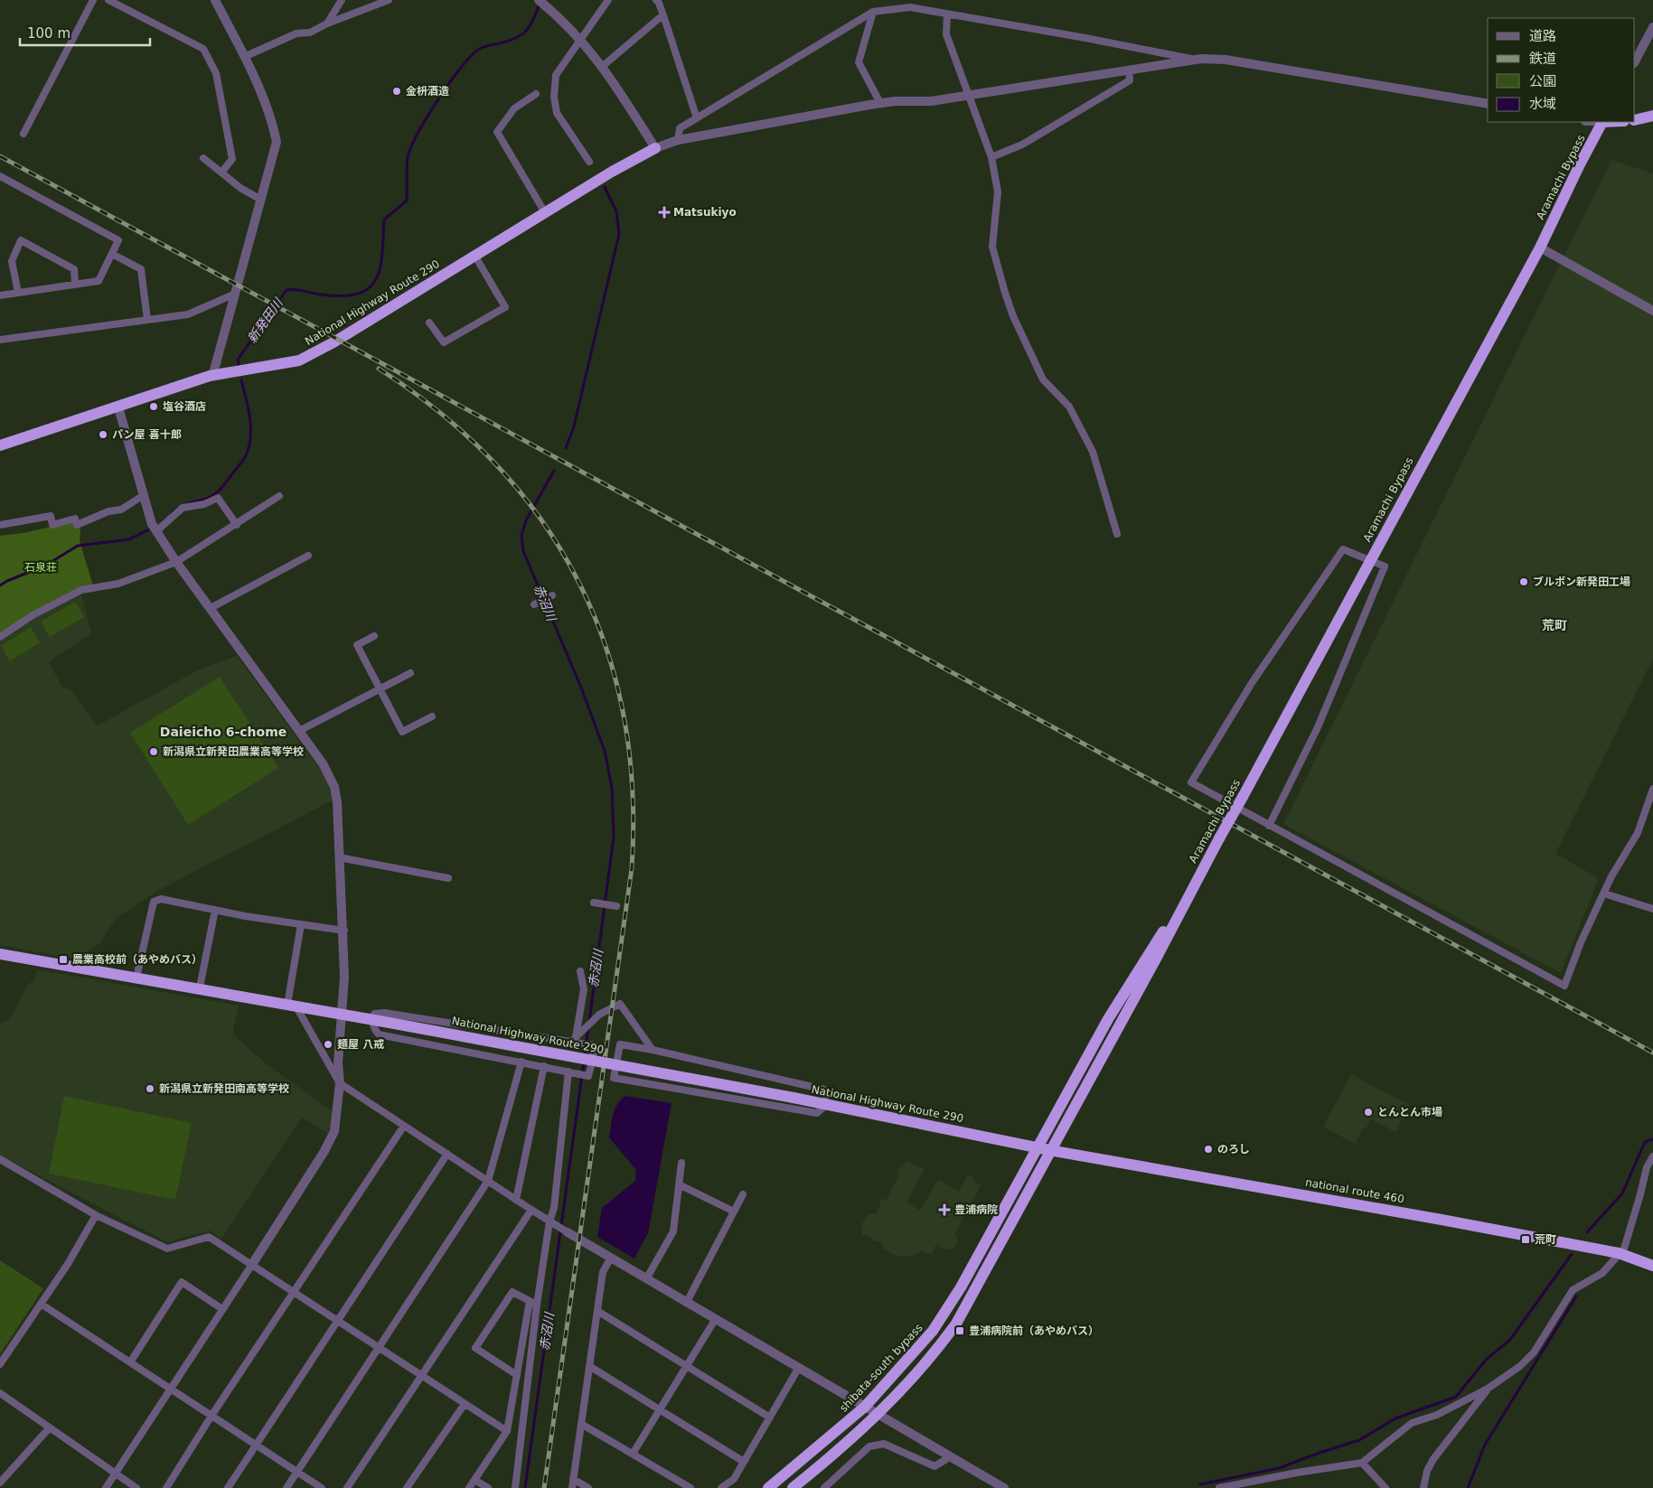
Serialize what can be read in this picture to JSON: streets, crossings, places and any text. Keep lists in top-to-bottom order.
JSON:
{
  "streets": {
    "highway": [
      "Aramachi Bypass",
      "National Highway Route 290",
      "national route 460",
      "shibata-south bypass"
    ]
  },
  "crossings": [
    ["Aramachi Bypass", "National Highway Route 290"],
    ["Aramachi Bypass", "national route 460"],
    ["Aramachi Bypass", "shibata-south bypass"],
    ["National Highway Route 290", "national route 460"],
    ["National Highway Route 290", "shibata-south bypass"]
  ],
  "districts": ["荒町", "Daieicho 6-chome"],
  "water": ["新発田川", "赤沼川"],
  "parks": ["石泉荘"],
  "places": {
    "other": [
      "金枡酒造",
      "塩谷酒店",
      "パン屋 喜十郎",
      "ブルボン新発田工場",
      "新潟県立新発田農業高等学校",
      "麺屋 八戒",
      "新潟県立新発田南高等学校",
      "とんとん市場",
      "のろし"
    ],
    "health": ["Matsukiyo", "豊浦病院"],
    "transit": ["農業高校前（あやめバス）", "荒町", "豊浦病院前（あやめバス）"]
  },
  "legend": [
    "道路",
    "鉄道",
    "公園",
    "水域"
  ],
  "scale_bar": "100 m"
}
